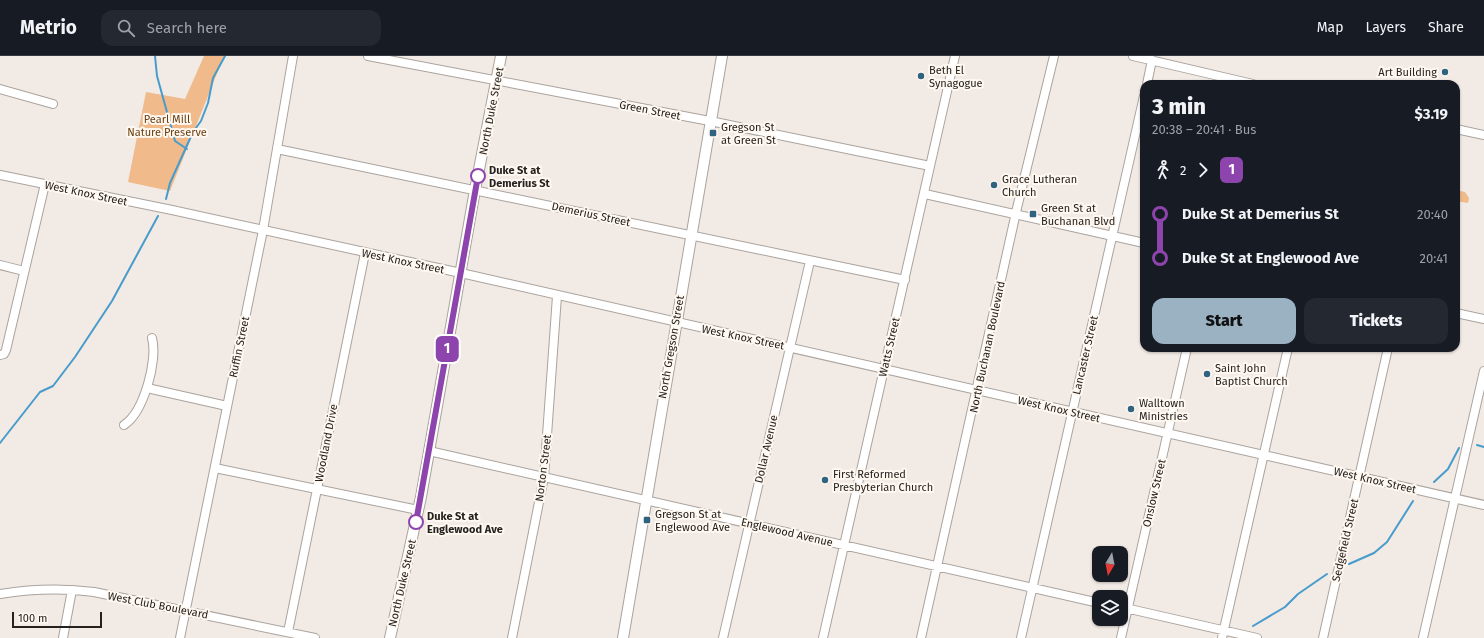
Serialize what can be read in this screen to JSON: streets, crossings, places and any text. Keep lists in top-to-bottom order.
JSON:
{
  "streets": {
    "main road": ["North Duke Street", "North Gregson Street"],
    "street": [
      "Green Street",
      "West Knox Street",
      "Demerius Street",
      "Ruffin Street",
      "Watts Street",
      "North Buchanan Boulevard",
      "Lancaster Street",
      "Woodland Drive",
      "Dollar Avenue",
      "Norton Street",
      "Onslow Street",
      "Englewood Avenue",
      "Sedgefield Street",
      "West Club Boulevard"
    ]
  },
  "crossings": [
    ["Green Street", "North Duke Street"],
    ["Green Street", "North Gregson Street"],
    ["Green Street", "Watts Street"],
    ["North Duke Street", "West Knox Street"],
    ["North Duke Street", "Demerius Street"],
    ["North Duke Street", "Englewood Avenue"],
    ["West Knox Street", "Ruffin Street"],
    ["West Knox Street", "North Gregson Street"],
    ["West Knox Street", "Watts Street"],
    ["West Knox Street", "North Buchanan Boulevard"],
    ["West Knox Street", "Lancaster Street"],
    ["West Knox Street", "Woodland Drive"],
    ["West Knox Street", "Dollar Avenue"],
    ["West Knox Street", "Norton Street"],
    ["West Knox Street", "Onslow Street"],
    ["West Knox Street", "Sedgefield Street"],
    ["Demerius Street", "Ruffin Street"],
    ["Demerius Street", "North Gregson Street"],
    ["Demerius Street", "Watts Street"],
    ["Demerius Street", "Dollar Avenue"],
    ["Ruffin Street", "West Club Boulevard"],
    ["North Gregson Street", "Englewood Avenue"],
    ["Watts Street", "Englewood Avenue"],
    ["North Buchanan Boulevard", "Englewood Avenue"],
    ["Lancaster Street", "Englewood Avenue"],
    ["Woodland Drive", "West Club Boulevard"],
    ["Dollar Avenue", "Englewood Avenue"],
    ["Norton Street", "Englewood Avenue"]
  ],
  "parks": ["Pearl Mill Nature Preserve"],
  "places": {
    "other": [
      "Art Building",
      "Beth El Synagogue",
      "Duke St at Demerius St",
      "Grace Lutheran Church",
      "Saint John Baptist Church",
      "Walltown Ministries",
      "First Reformed Presbyterian Church",
      "Duke St at Englewood Ave"
    ],
    "transit": ["Gregson St at Green St", "Green St at Buchanan Blvd", "Gregson St at Englewood Ave"]
  },
  "lines": ["bus line 1"],
  "scale_bar": "100 m",
  "north": "bottom",
  "page": {
    "header": "Metrio",
    "search": "Search here",
    "nav": ["Map", "Layers", "Share"],
    "on_map": "1",
    "heading": ["3 min", "20:38 – 20:41 · Bus", "$3.19"],
    "legs": ["2", "1"],
    "list": [
      {
        "name": "Duke St at Demerius St",
        "value": "20:40"
      },
      {
        "name": "Duke St at Englewood Ave",
        "value": "20:41"
      }
    ],
    "buttons": ["Start", "Tickets"],
    "scale": "100 m"
  }
}
